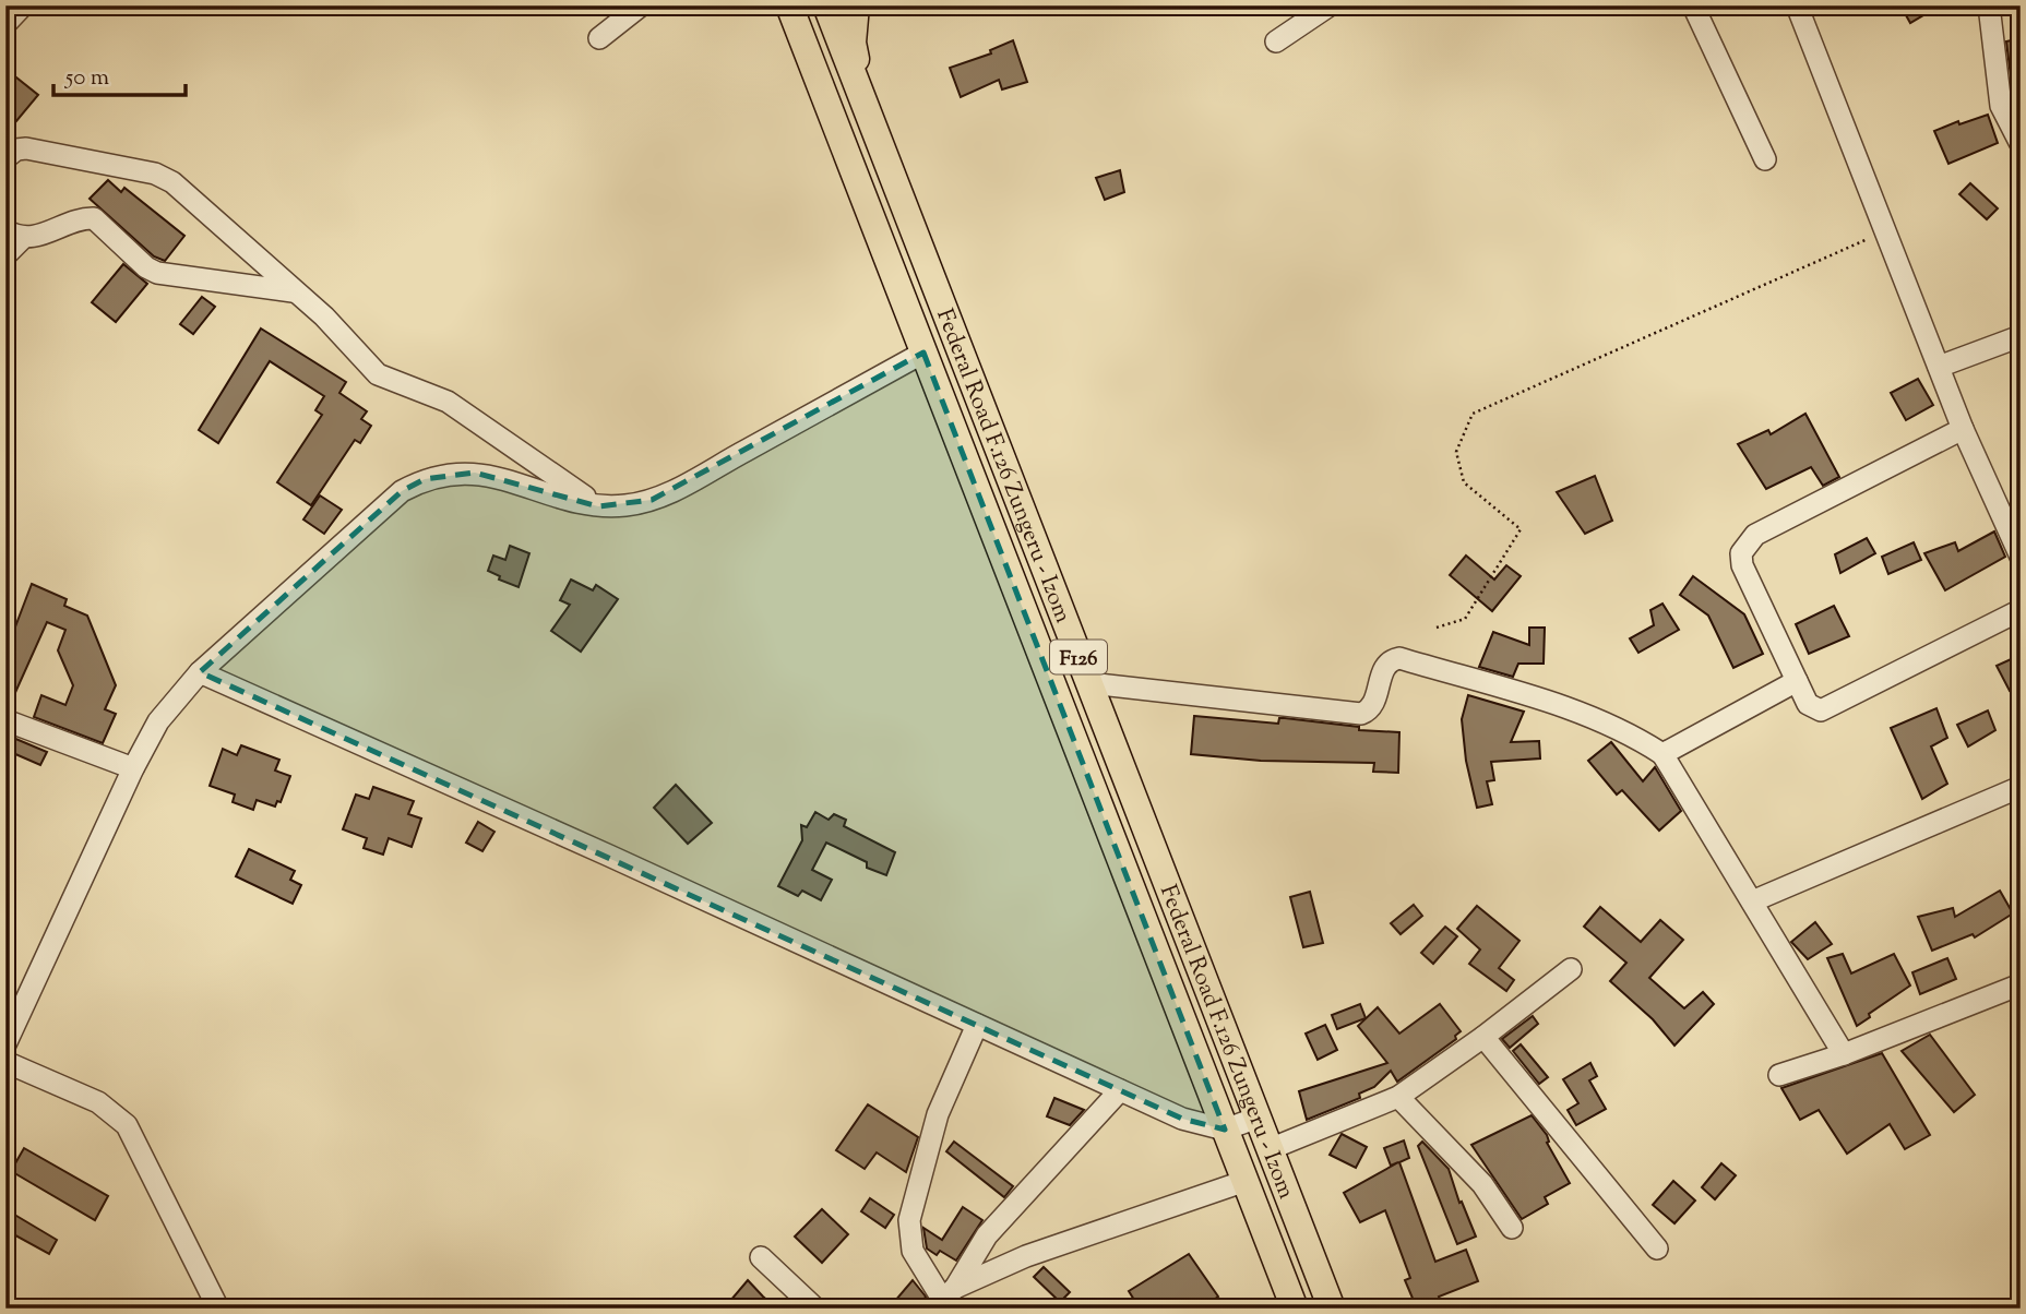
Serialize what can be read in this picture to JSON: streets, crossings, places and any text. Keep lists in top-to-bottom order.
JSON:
{
  "streets": {
    "main road": ["Federal Road F.126 Zungeru - Izom", "F126"]
  },
  "scale_bar": "50 m"
}
